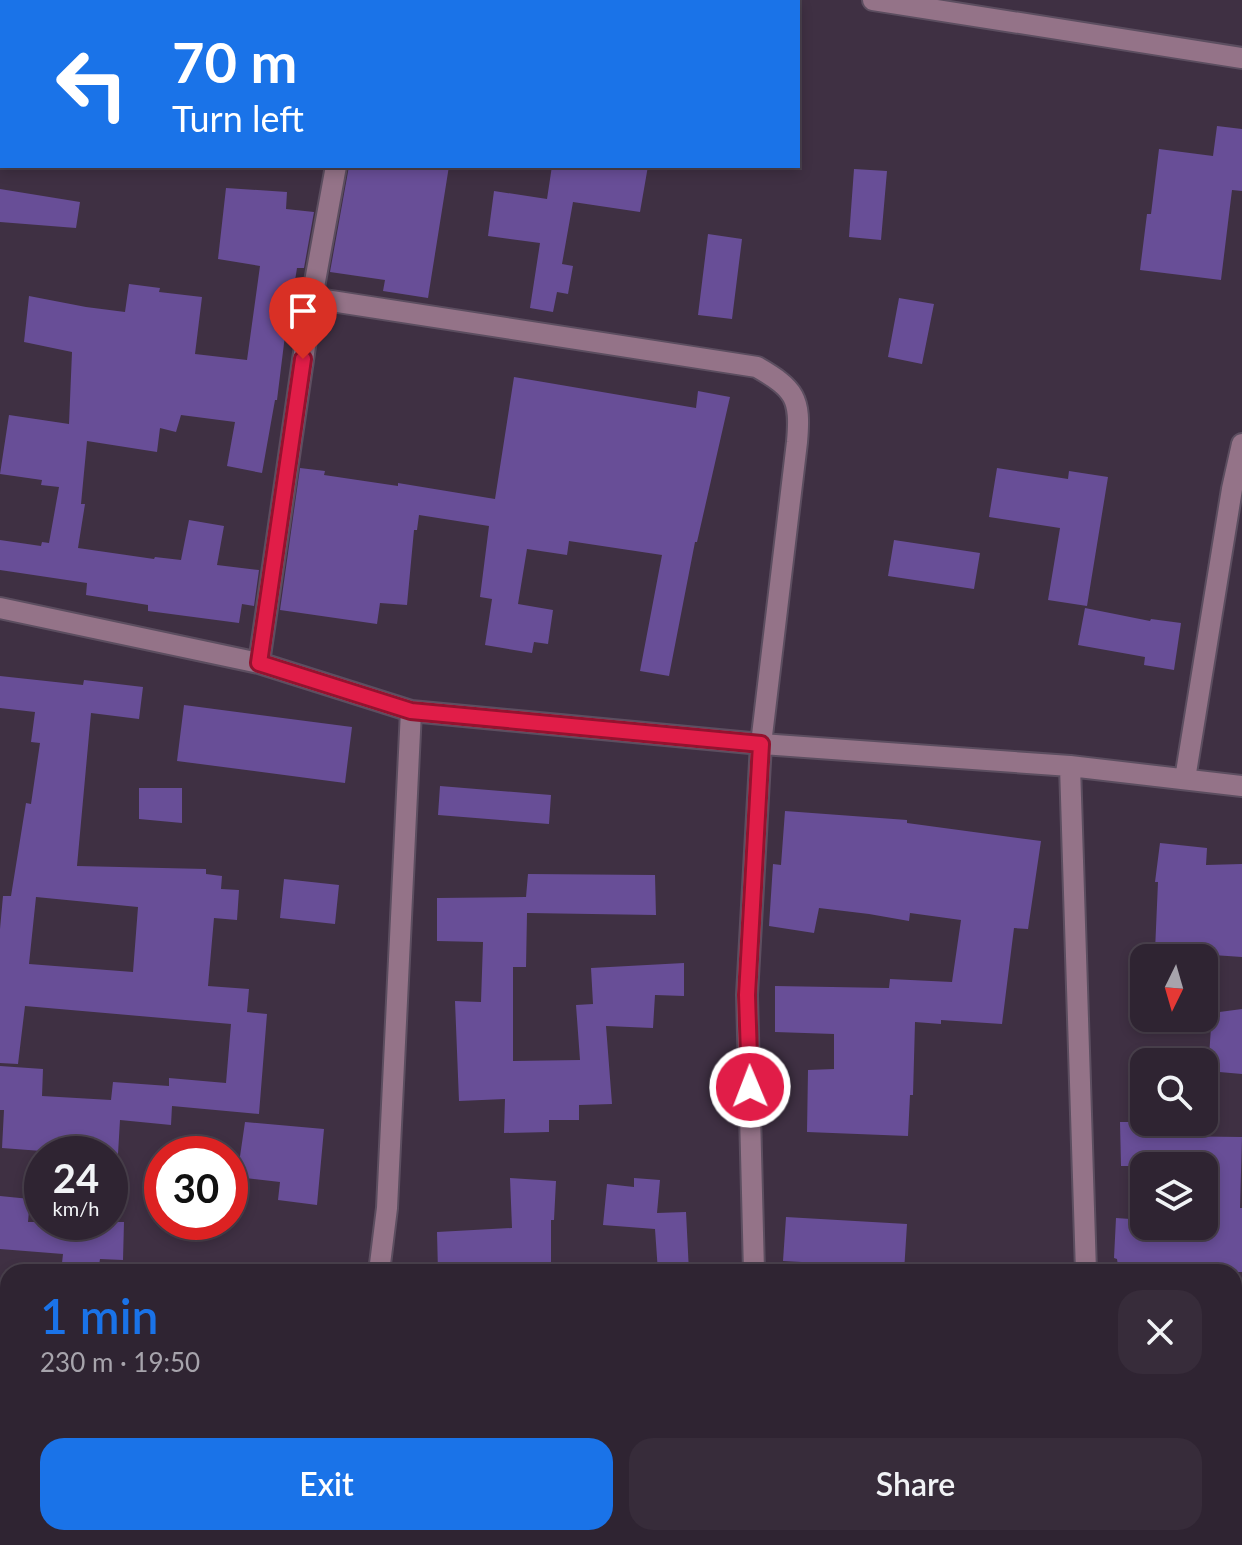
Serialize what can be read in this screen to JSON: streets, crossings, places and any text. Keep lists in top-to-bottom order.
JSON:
{
  "north": "bottom",
  "page": {
    "turn": ["70 m", "Turn left"],
    "speed": "24 km/h",
    "limit": "30",
    "heading": ["1 min", "230 m · 19:50"],
    "buttons": ["Exit", "Share"]
  }
}
